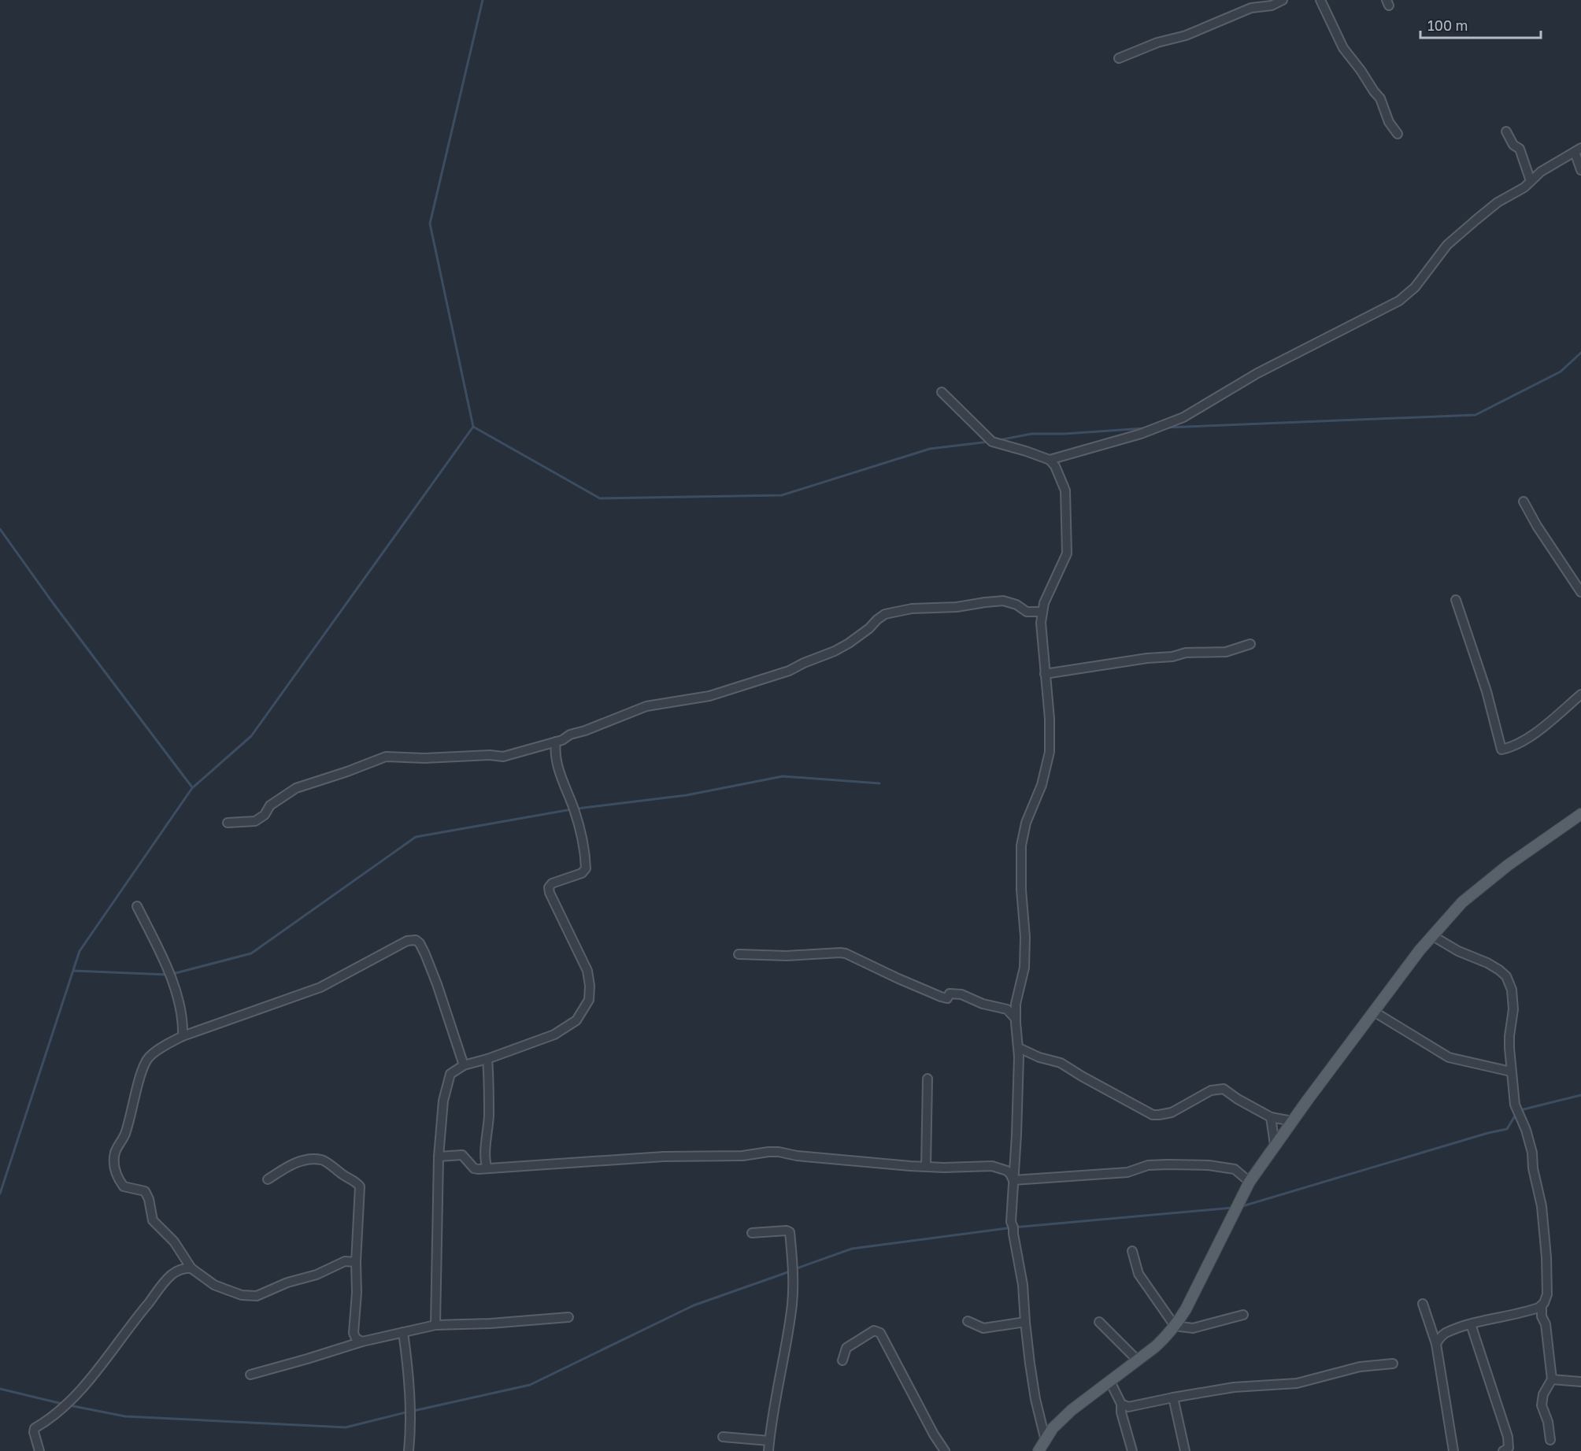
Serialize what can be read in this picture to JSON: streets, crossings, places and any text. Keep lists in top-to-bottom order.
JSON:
{
  "scale_bar": "100 m"
}
